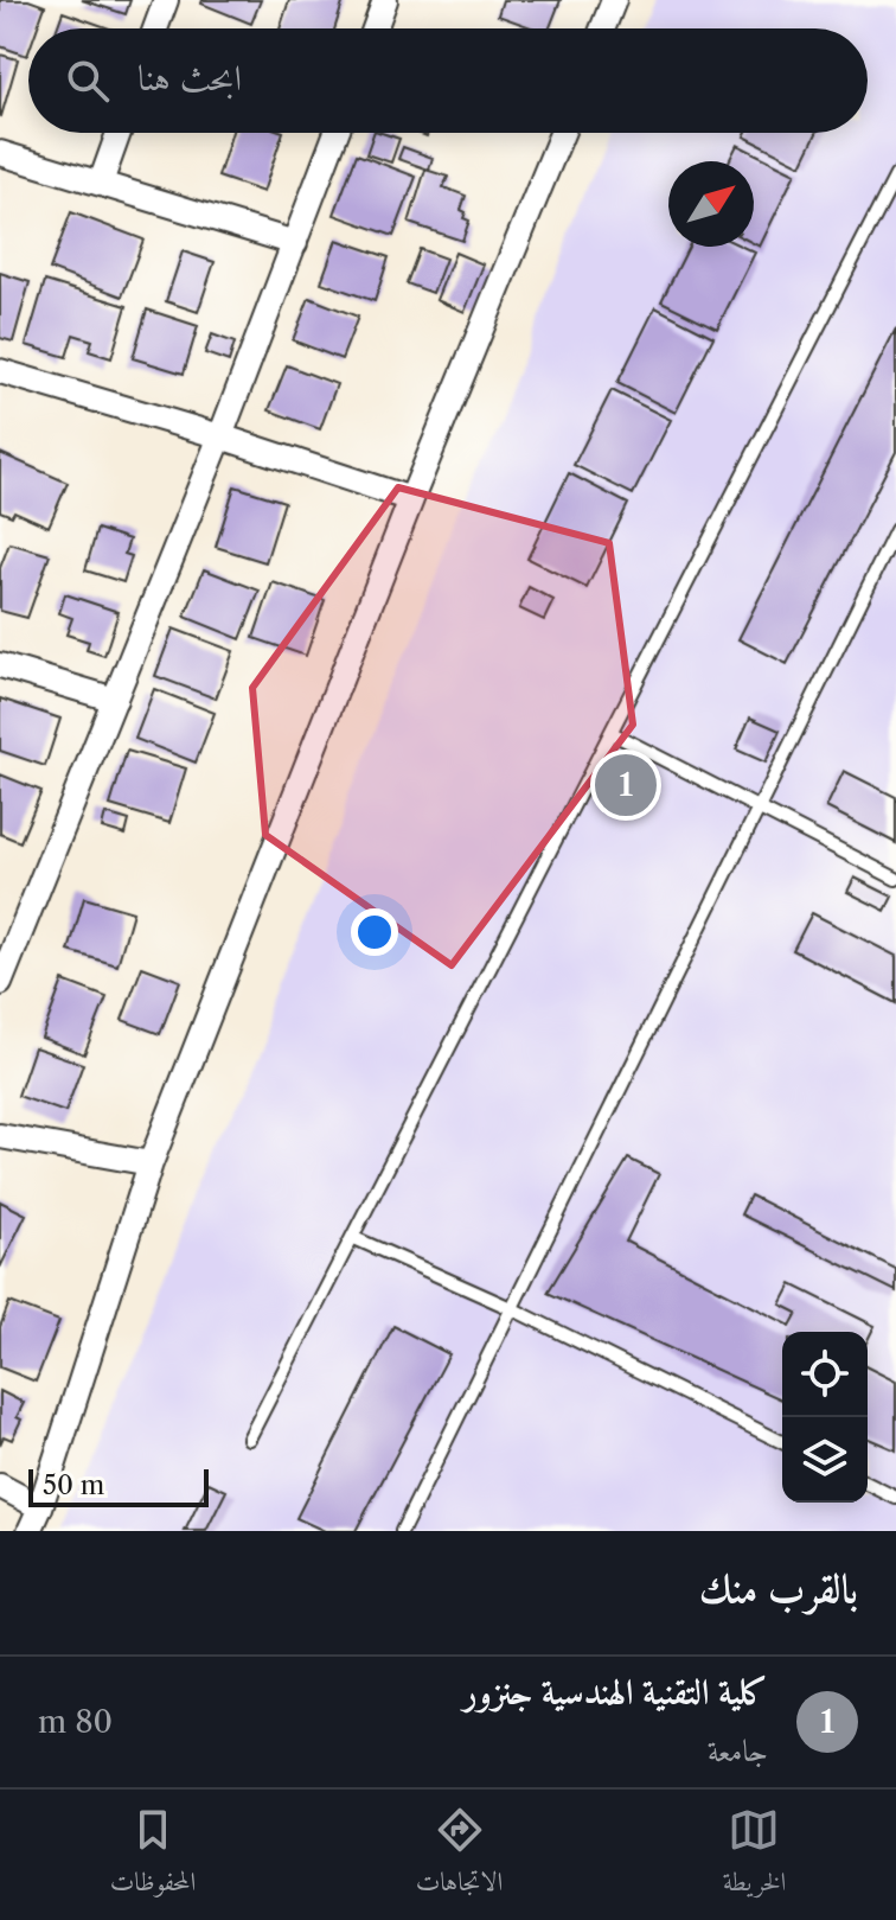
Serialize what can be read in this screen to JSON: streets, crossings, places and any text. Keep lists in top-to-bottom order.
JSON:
{
  "scale_bar": "50 m",
  "north": "top right",
  "page": {
    "search": "ابحث هنا",
    "pins": "1",
    "scale": "50 m",
    "heading": "بالقرب منك",
    "list": [
      {
        "mark": "1",
        "name": "كلية التقنية الهندسية جنزور",
        "note": "جامعة",
        "value": "80 m"
      }
    ],
    "nav": ["الخريطة", "الاتجاهات", "المحفوظات"]
  }
}
